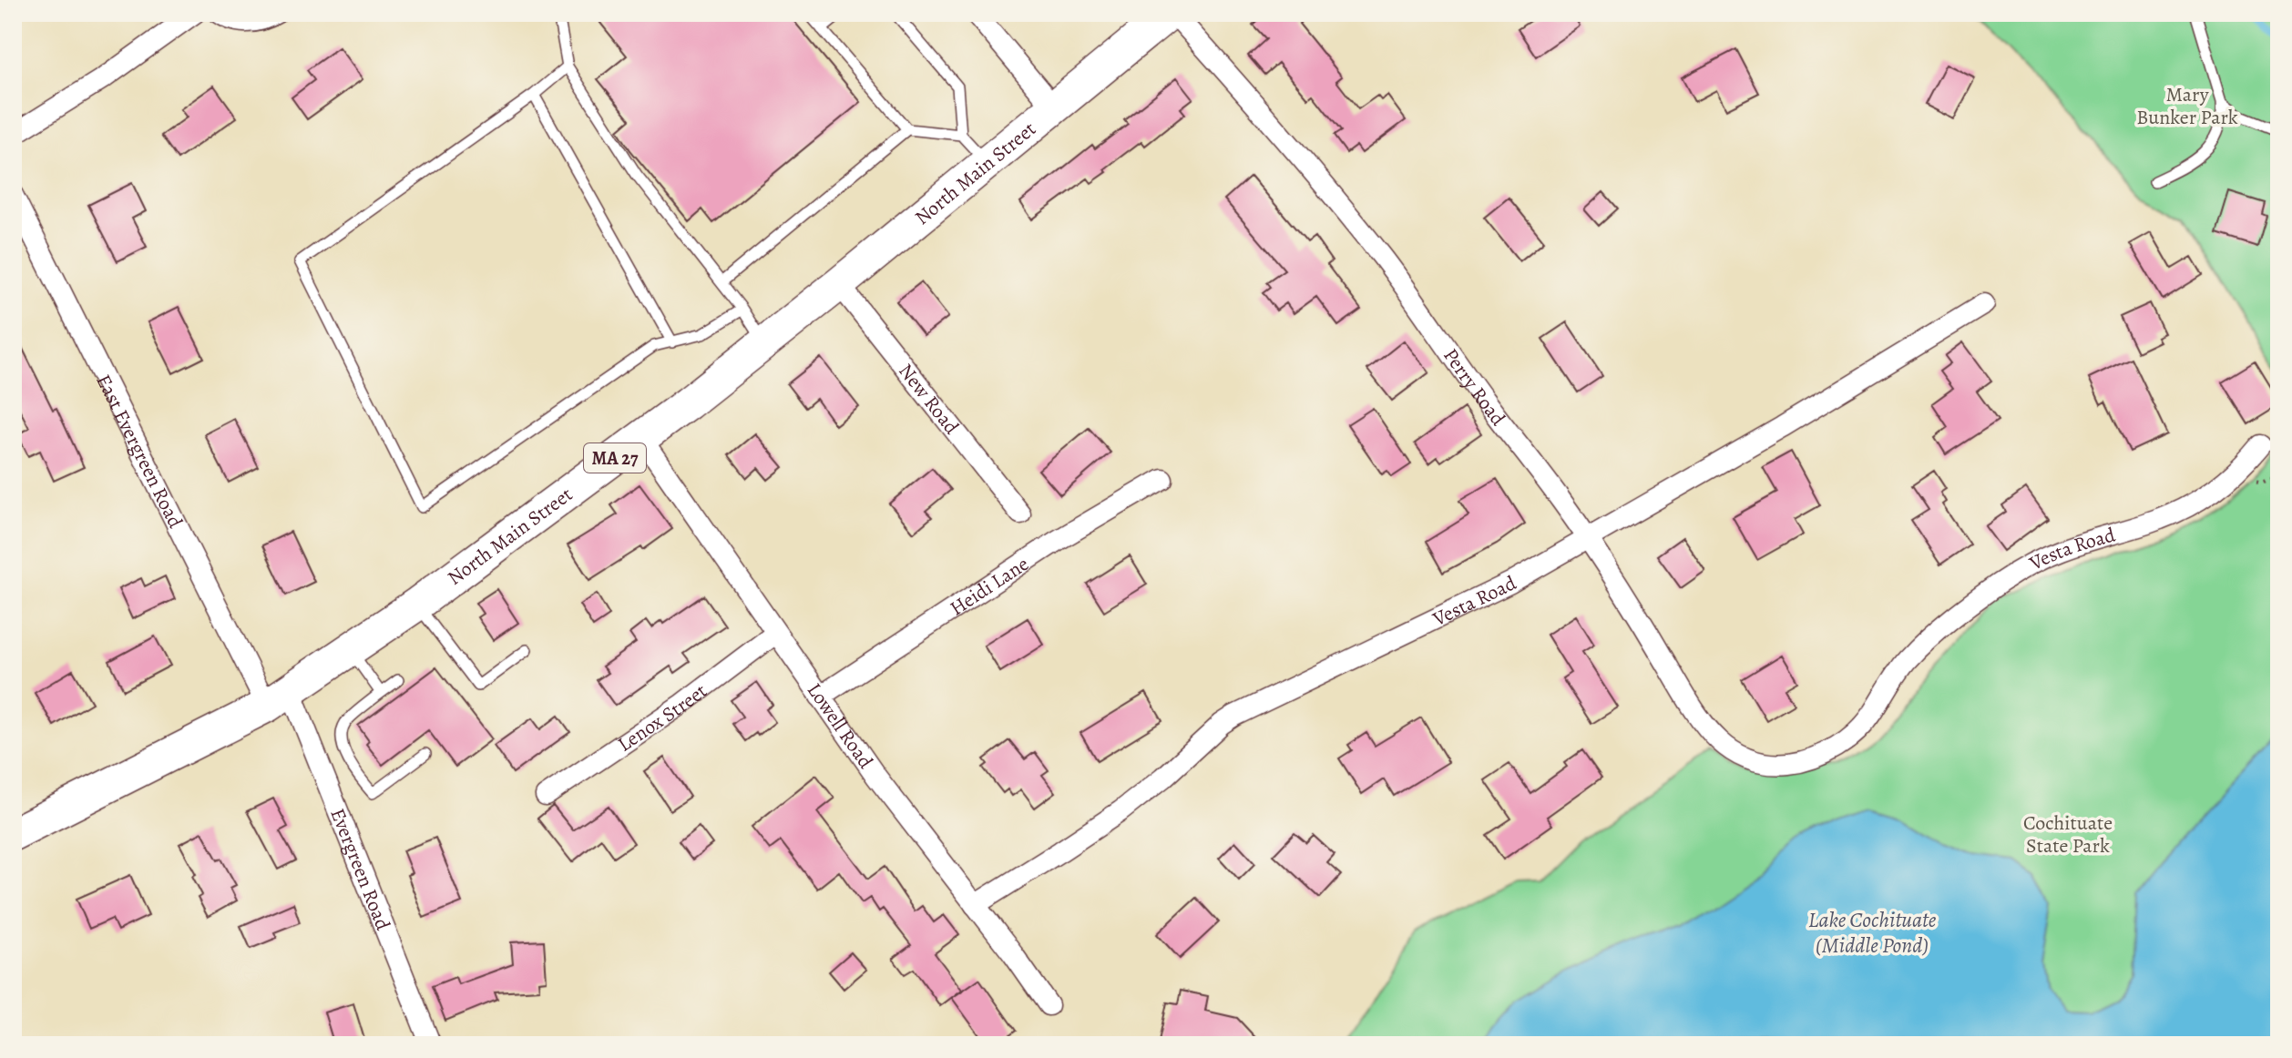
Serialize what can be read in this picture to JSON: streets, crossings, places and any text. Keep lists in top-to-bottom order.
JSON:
{
  "streets": {
    "main road": ["North Main Street", "MA 27"],
    "street": [
      "Perry Road",
      "New Road",
      "East Evergreen Road",
      "Vesta Road",
      "Heidi Lane",
      "Lenox Street",
      "Lowell Road",
      "Evergreen Road"
    ]
  },
  "crossings": [
    ["North Main Street", "Perry Road"],
    ["North Main Street", "New Road"],
    ["North Main Street", "East Evergreen Road"],
    ["North Main Street", "Lowell Road"],
    ["North Main Street", "Evergreen Road"],
    ["Perry Road", "Vesta Road"],
    ["East Evergreen Road", "Evergreen Road"],
    ["Vesta Road", "Lowell Road"],
    ["Heidi Lane", "Lowell Road"],
    ["Lenox Street", "Lowell Road"]
  ],
  "water": ["Lake Cochituate (Middle Pond)"],
  "parks": ["Mary Bunker Park", "Cochituate State Park"]
}
